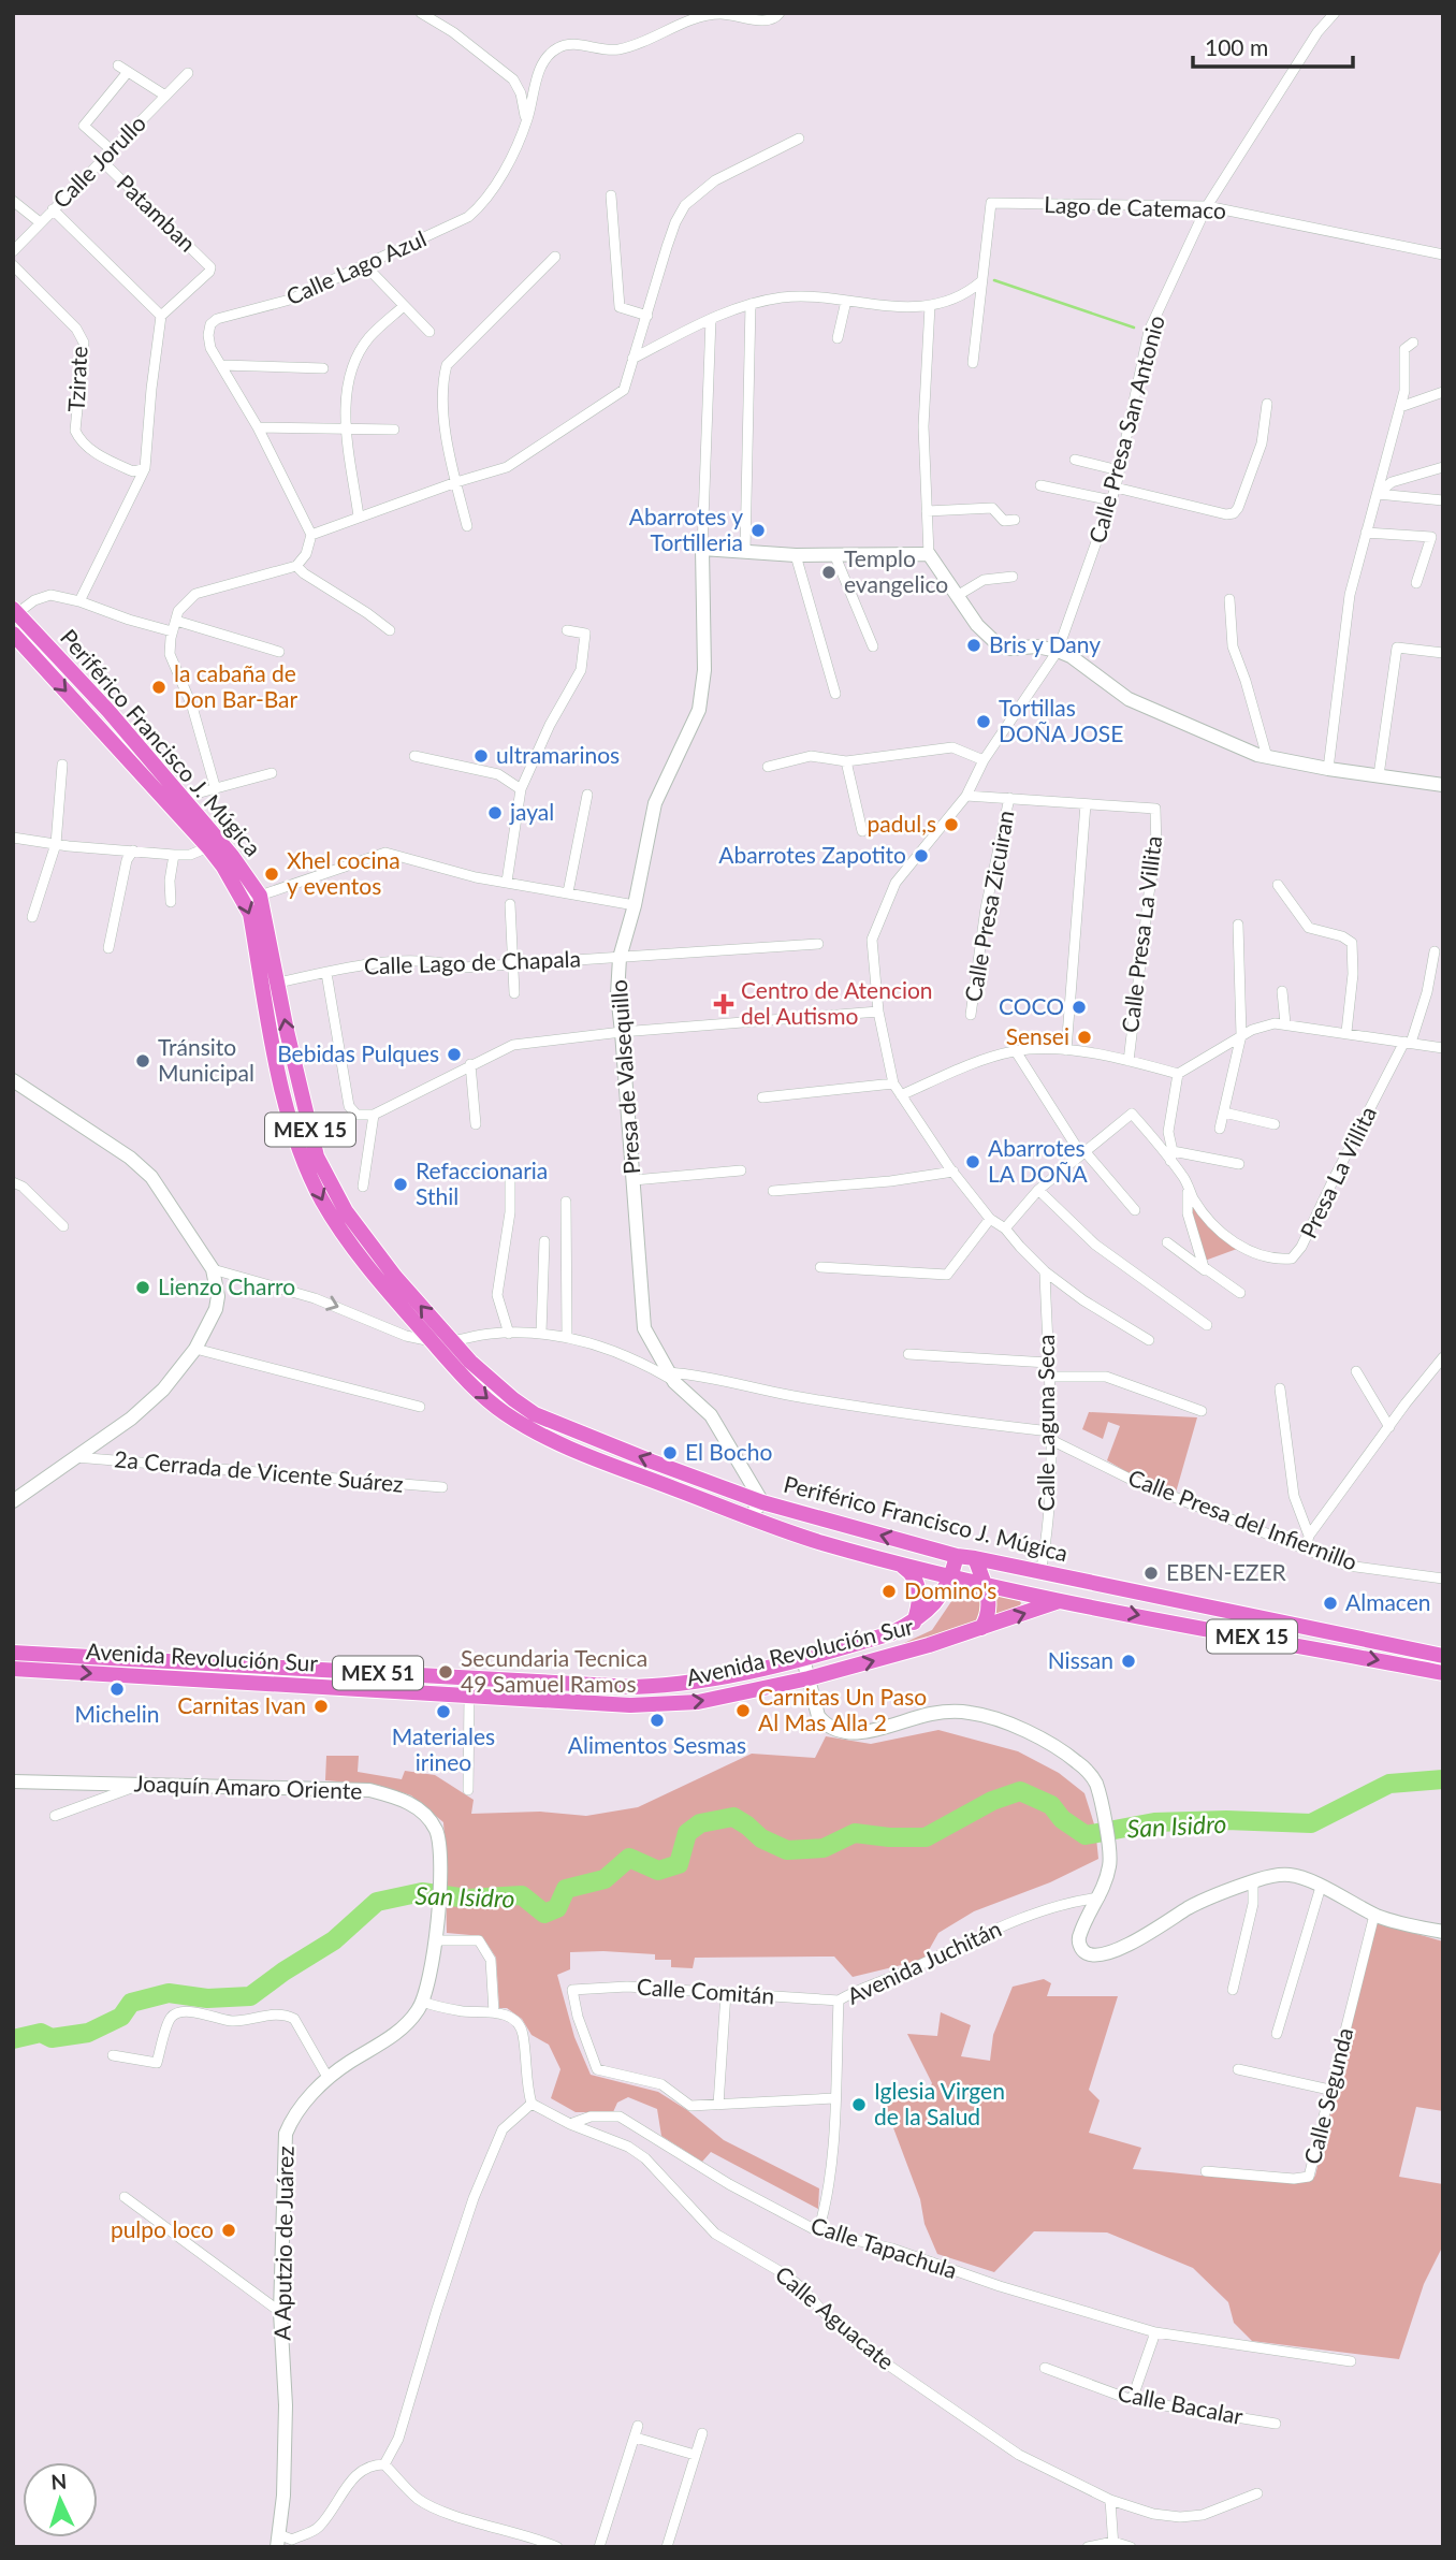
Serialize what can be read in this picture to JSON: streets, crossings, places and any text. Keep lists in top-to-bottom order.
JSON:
{
  "streets": {
    "main road": [
      "Periférico Francisco J. Múgica",
      "MEX 15",
      "Avenida Revolución Sur",
      "MEX 51"
    ],
    "street": [
      "Calle Jorullo",
      "Lago de Catemaco",
      "Patamban",
      "Calle Lago Azul",
      "Tzirate",
      "Calle Presa San Antonio",
      "Calle Presa Zicuiran",
      "Calle Presa La Villita",
      "Calle Lago de Chapala",
      "Presa de Valsequillo",
      "Presa La Villita",
      "Calle Laguna Seca",
      "2a Cerrada de Vicente Suárez",
      "Calle Presa del Infiernillo",
      "Joaquín Amaro Oriente",
      "Avenida Juchitán",
      "Calle Comitán",
      "Calle Segunda",
      "A Aputzio de Juárez",
      "Calle Tapachula",
      "Calle Aguacate",
      "Calle Bacalar"
    ]
  },
  "crossings": [
    ["Calle Jorullo", "Patamban"],
    ["Lago de Catemaco", "Calle Presa San Antonio"],
    ["Calle Presa San Antonio", "Calle Laguna Seca"],
    ["Periférico Francisco J. Múgica", "Calle Lago de Chapala"],
    ["Periférico Francisco J. Múgica", "Presa de Valsequillo"],
    ["Periférico Francisco J. Múgica", "Calle Laguna Seca"],
    ["Periférico Francisco J. Múgica", "Calle Presa del Infiernillo"],
    ["Periférico Francisco J. Múgica", "Avenida Revolución Sur"],
    ["Calle Lago de Chapala", "Presa de Valsequillo"],
    ["Presa de Valsequillo", "Calle Presa del Infiernillo"],
    ["Calle Laguna Seca", "Calle Presa del Infiernillo"],
    ["Joaquín Amaro Oriente", "A Aputzio de Juárez"],
    ["Avenida Juchitán", "Calle Comitán"],
    ["Avenida Juchitán", "Calle Tapachula"],
    ["Calle Tapachula", "Calle Aguacate"]
  ],
  "water": ["San Isidro"],
  "places": {
    "other": [
      "Abarrotes y Tortilleria",
      "Templo evangelico",
      "Bris y Dany",
      "la cabaña de Don Bar-Bar",
      "Tortillas DOÑA JOSE",
      "ultramarinos",
      "jayal",
      "padul,s",
      "Abarrotes Zapotito",
      "Xhel cocina y eventos",
      "COCO",
      "Sensei",
      "Bebidas Pulques",
      "Tránsito Municipal",
      "Abarrotes LA DOÑA",
      "Refaccionaria Sthil",
      "Lienzo Charro",
      "El Bocho",
      "EBEN-EZER",
      "Domino's",
      "Almacen",
      "Nissan",
      "Secundaria Tecnica 49 Samuel Ramos",
      "Michelin",
      "Carnitas Ivan",
      "Carnitas Un Paso Al Mas Alla 2",
      "Materiales irineo",
      "Alimentos Sesmas",
      "Iglesia Virgen de la Salud",
      "pulpo loco"
    ],
    "health": ["Centro de Atencion del Autismo"]
  },
  "scale_bar": "100 m",
  "north": "top"
}
